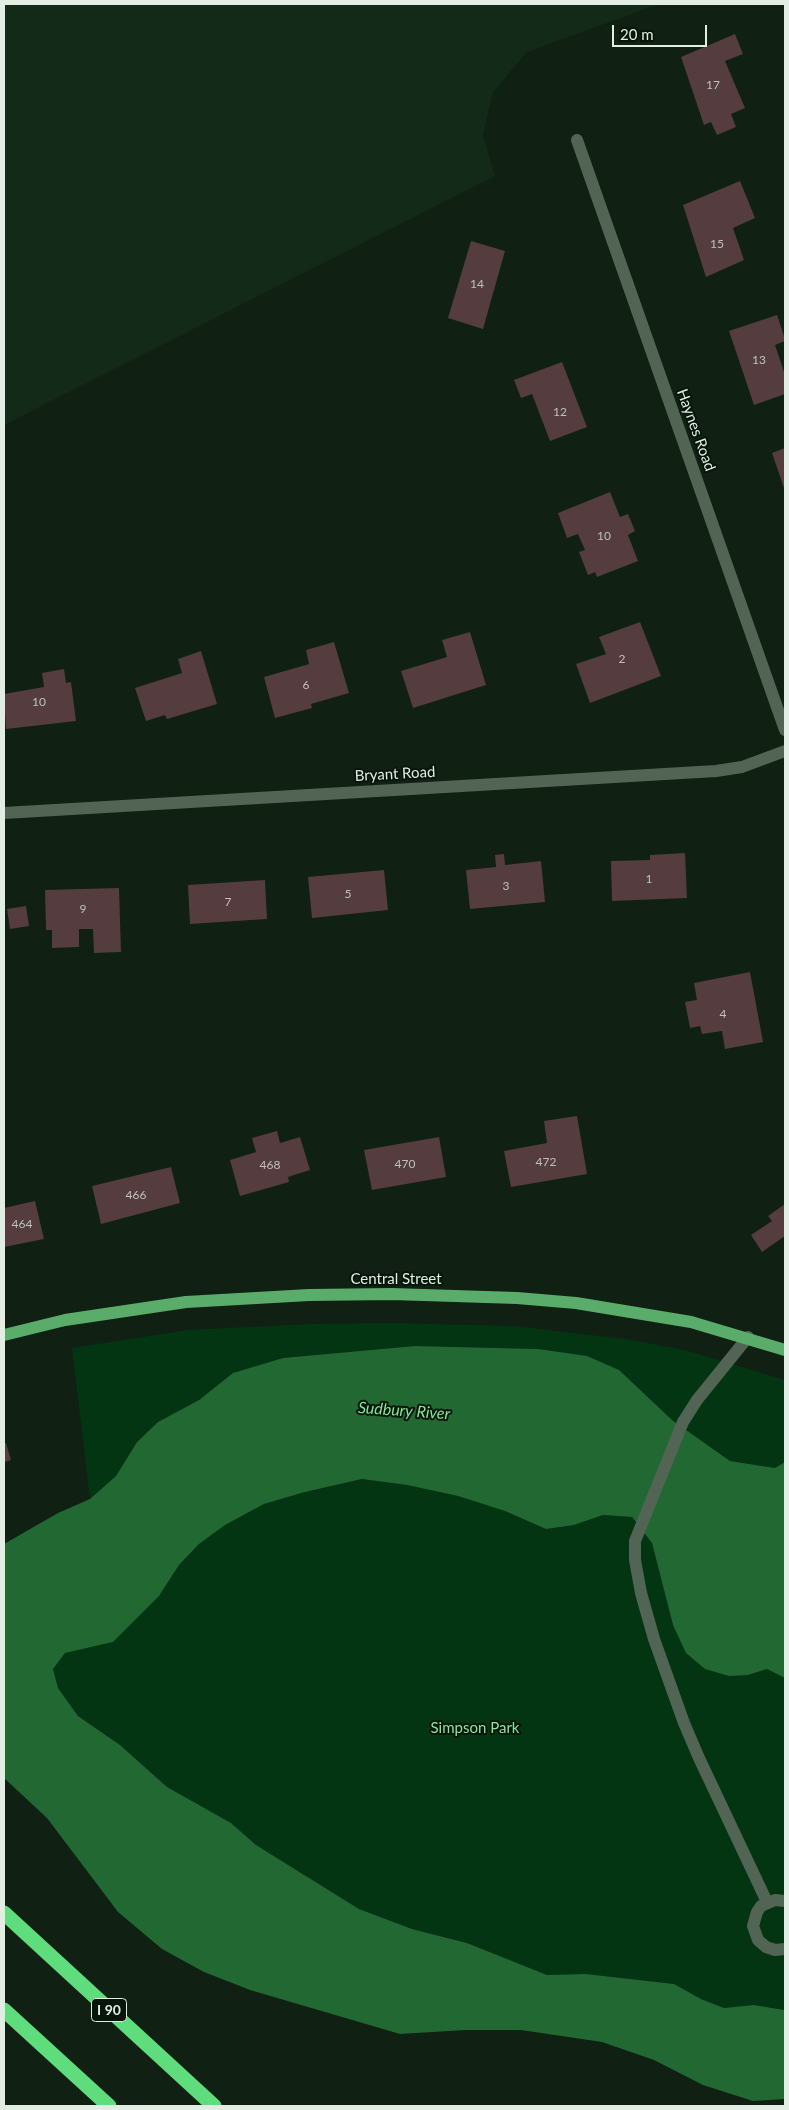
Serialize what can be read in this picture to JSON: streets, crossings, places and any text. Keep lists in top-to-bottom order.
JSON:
{
  "streets": {
    "highway": ["I 90"],
    "main road": ["Central Street"],
    "street": ["Haynes Road", "Bryant Road"]
  },
  "water": ["Sudbury River"],
  "parks": ["Simpson Park"],
  "house_numbers": [
    "17",
    "15",
    "14",
    "13",
    "12",
    "10",
    "2",
    "6",
    "10",
    "1",
    "3",
    "5",
    "7",
    "9",
    "4",
    "472",
    "470",
    "468",
    "466",
    "464"
  ],
  "scale_bar": "20 m"
}
